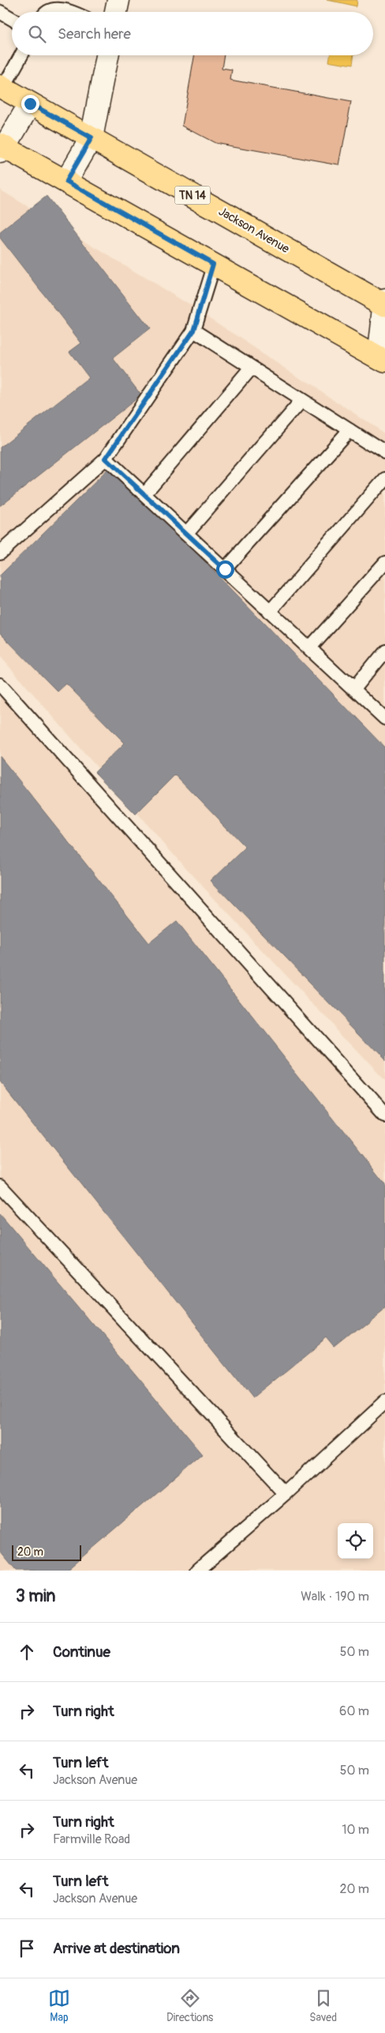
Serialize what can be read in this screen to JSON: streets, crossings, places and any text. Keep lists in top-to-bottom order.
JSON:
{
  "streets": {
    "main road": ["TN 14", "Jackson Avenue"]
  },
  "scale_bar": "20 m",
  "page": {
    "search": "Search here",
    "scale": "20 m",
    "heading": ["3 min", "Walk · 190 m"],
    "list": [
      ["Continue", "50 m"],
      ["Turn right", "60 m"],
      ["Turn left", "Jackson Avenue", "50 m"],
      ["Turn right", "Farmville Road", "10 m"],
      ["Turn left", "Jackson Avenue", "20 m"],
      "Arrive at destination"
    ],
    "nav": ["Map", "Directions", "Saved"]
  }
}
